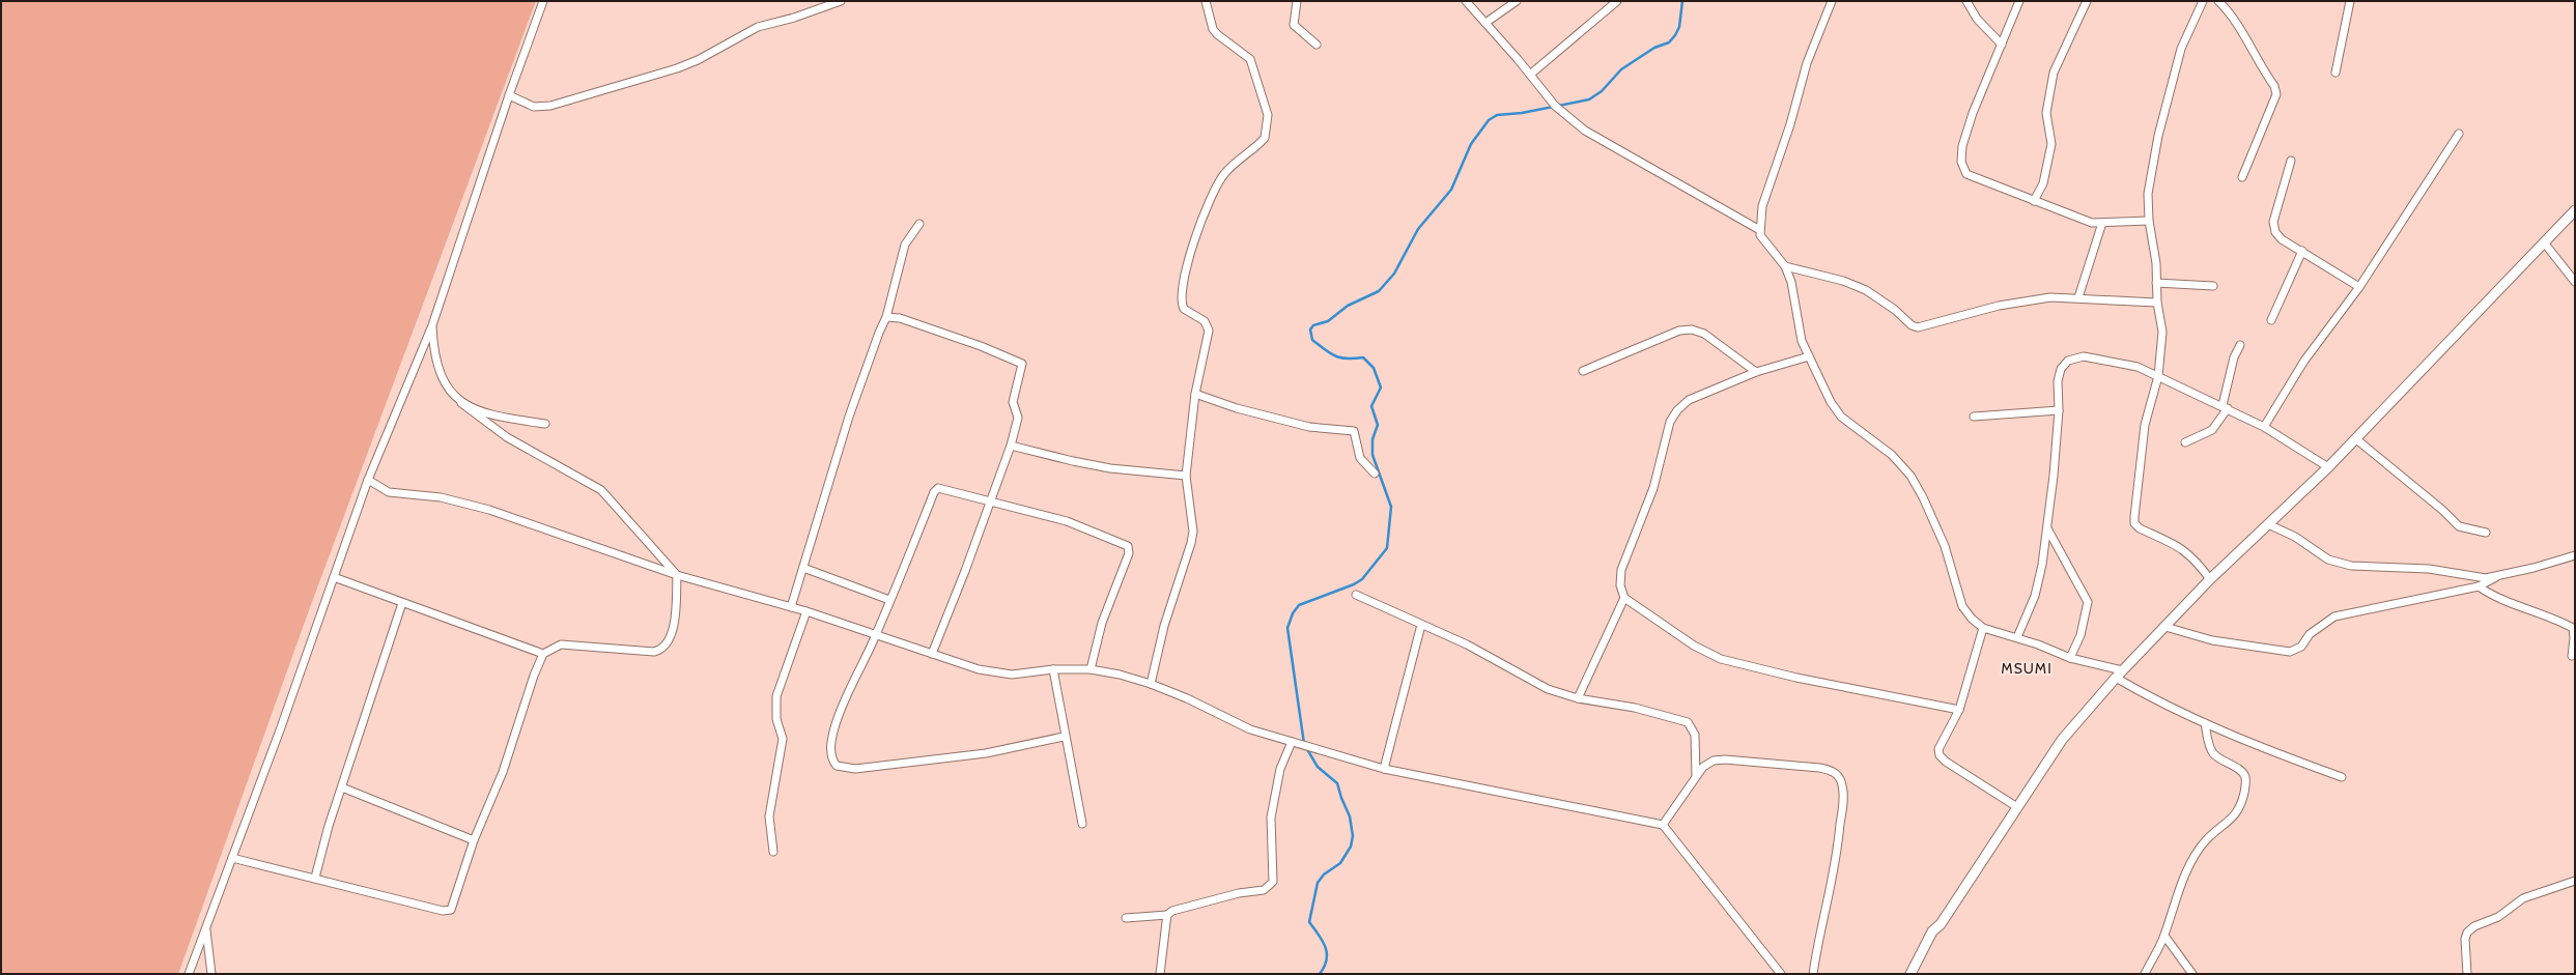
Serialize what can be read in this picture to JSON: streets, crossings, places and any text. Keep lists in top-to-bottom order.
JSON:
{
  "districts": ["MSUMI"]
}
